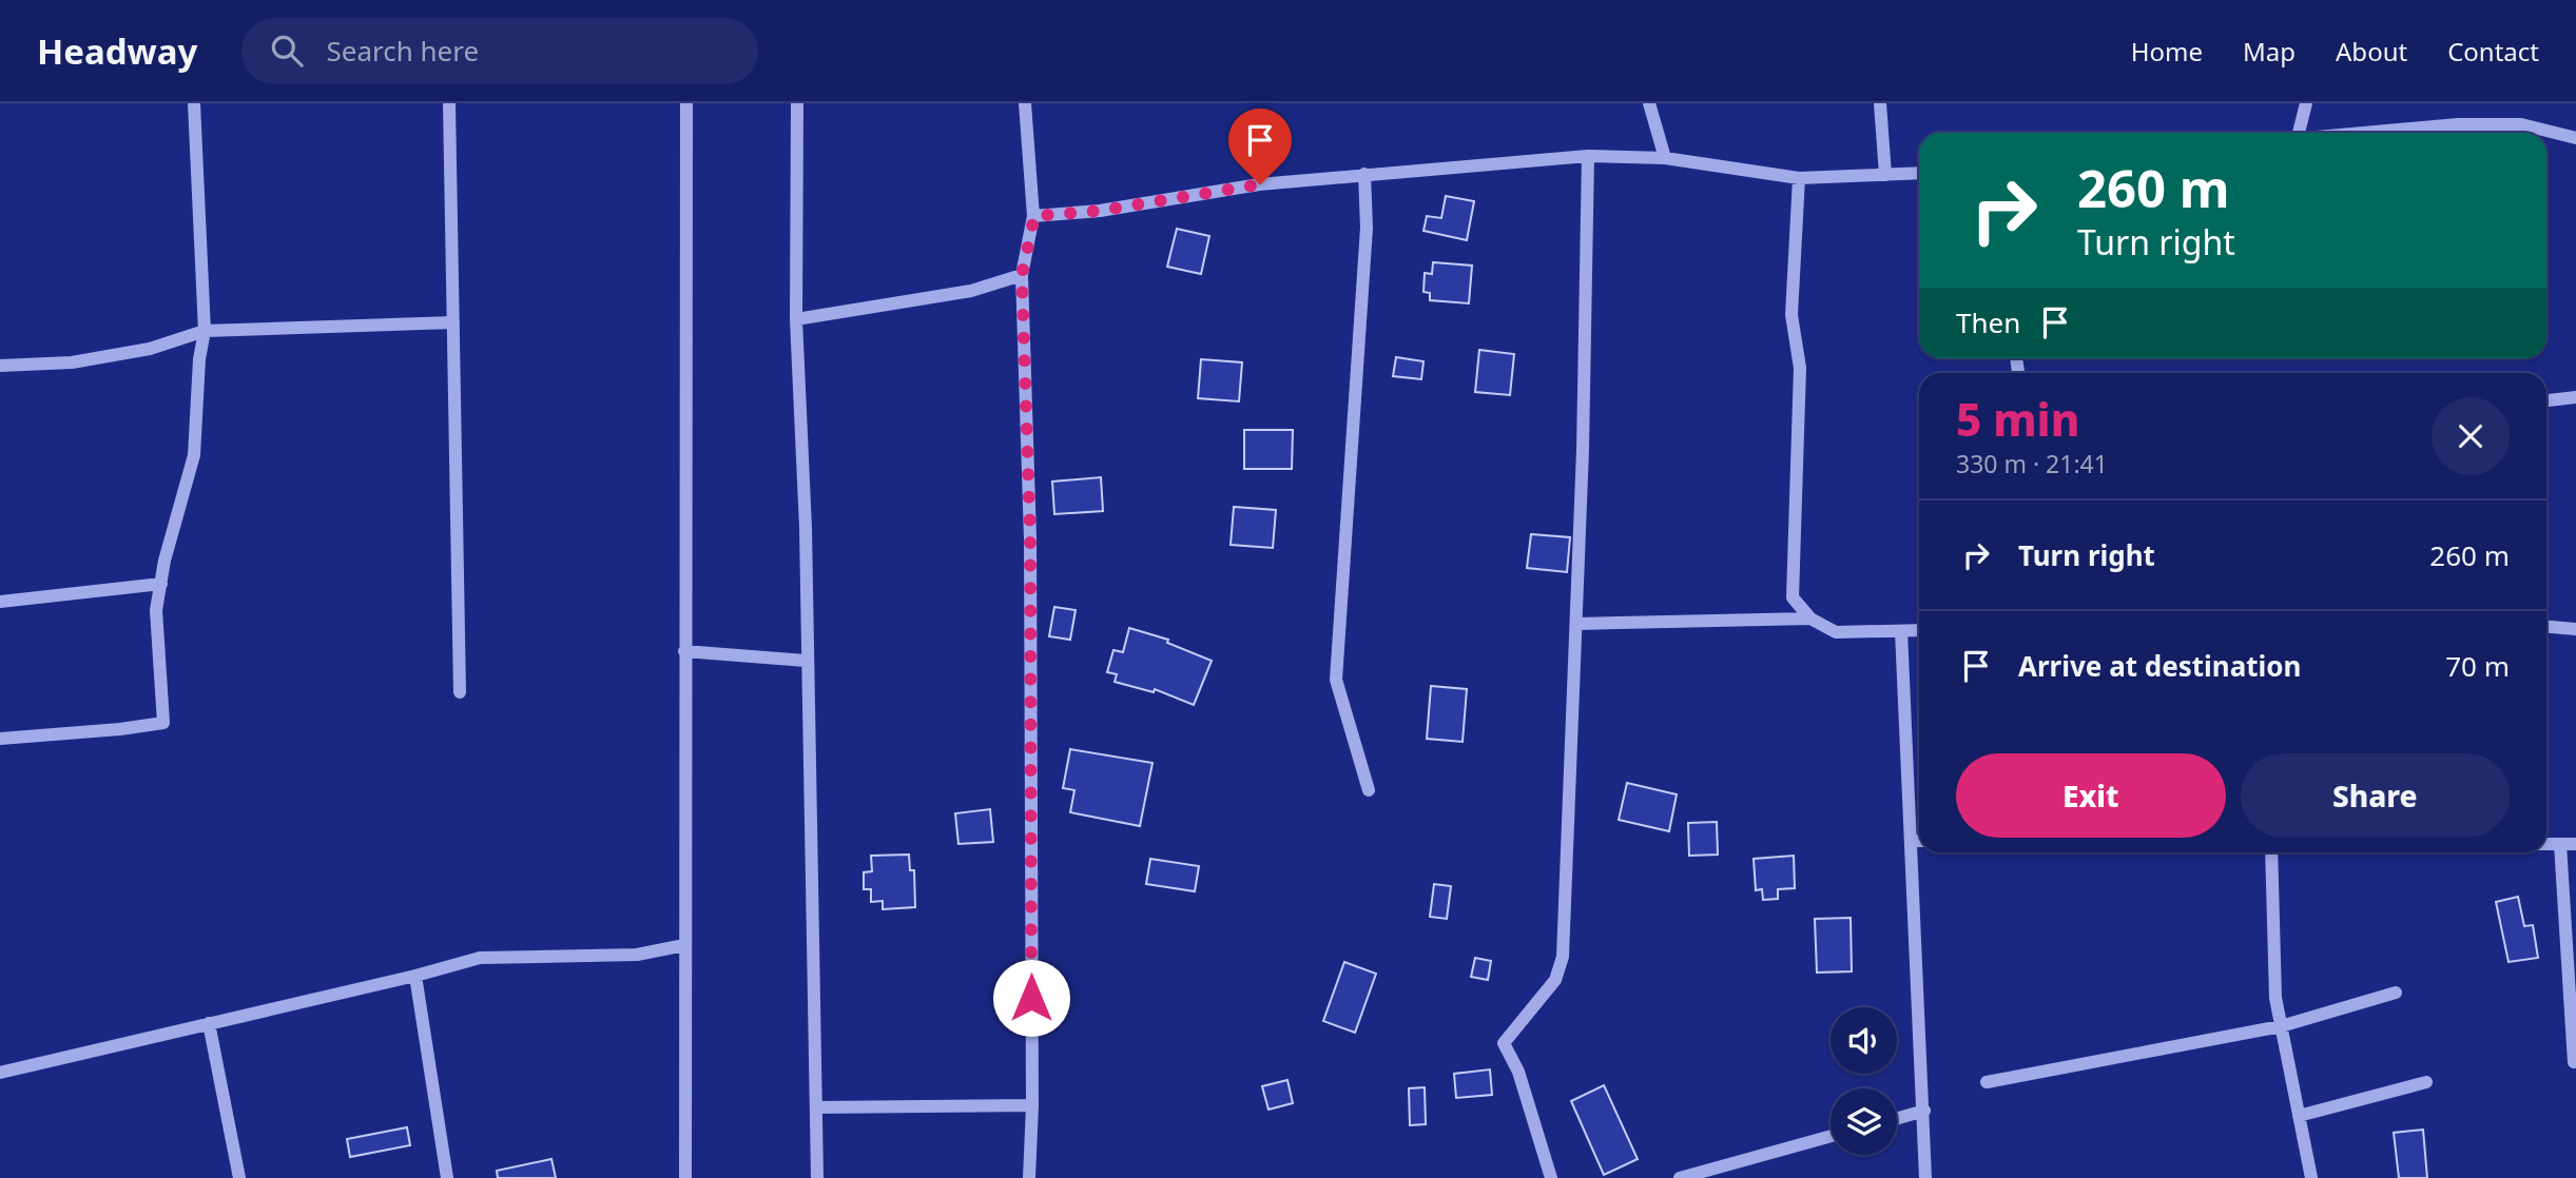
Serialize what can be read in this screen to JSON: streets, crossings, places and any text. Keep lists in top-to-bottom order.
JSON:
{
  "page": {
    "header": "Headway",
    "search": "Search here",
    "nav": [
      "Home",
      "Map",
      "About",
      "Contact"
    ],
    "turn": ["260 m", "Turn right"],
    "then": "Then",
    "heading": ["5 min", "330 m · 21:41"],
    "list": [
      {
        "name": "Turn right",
        "value": "260 m"
      },
      {
        "name": "Arrive at destination",
        "value": "70 m"
      }
    ],
    "buttons": ["Exit", "Share"]
  }
}
